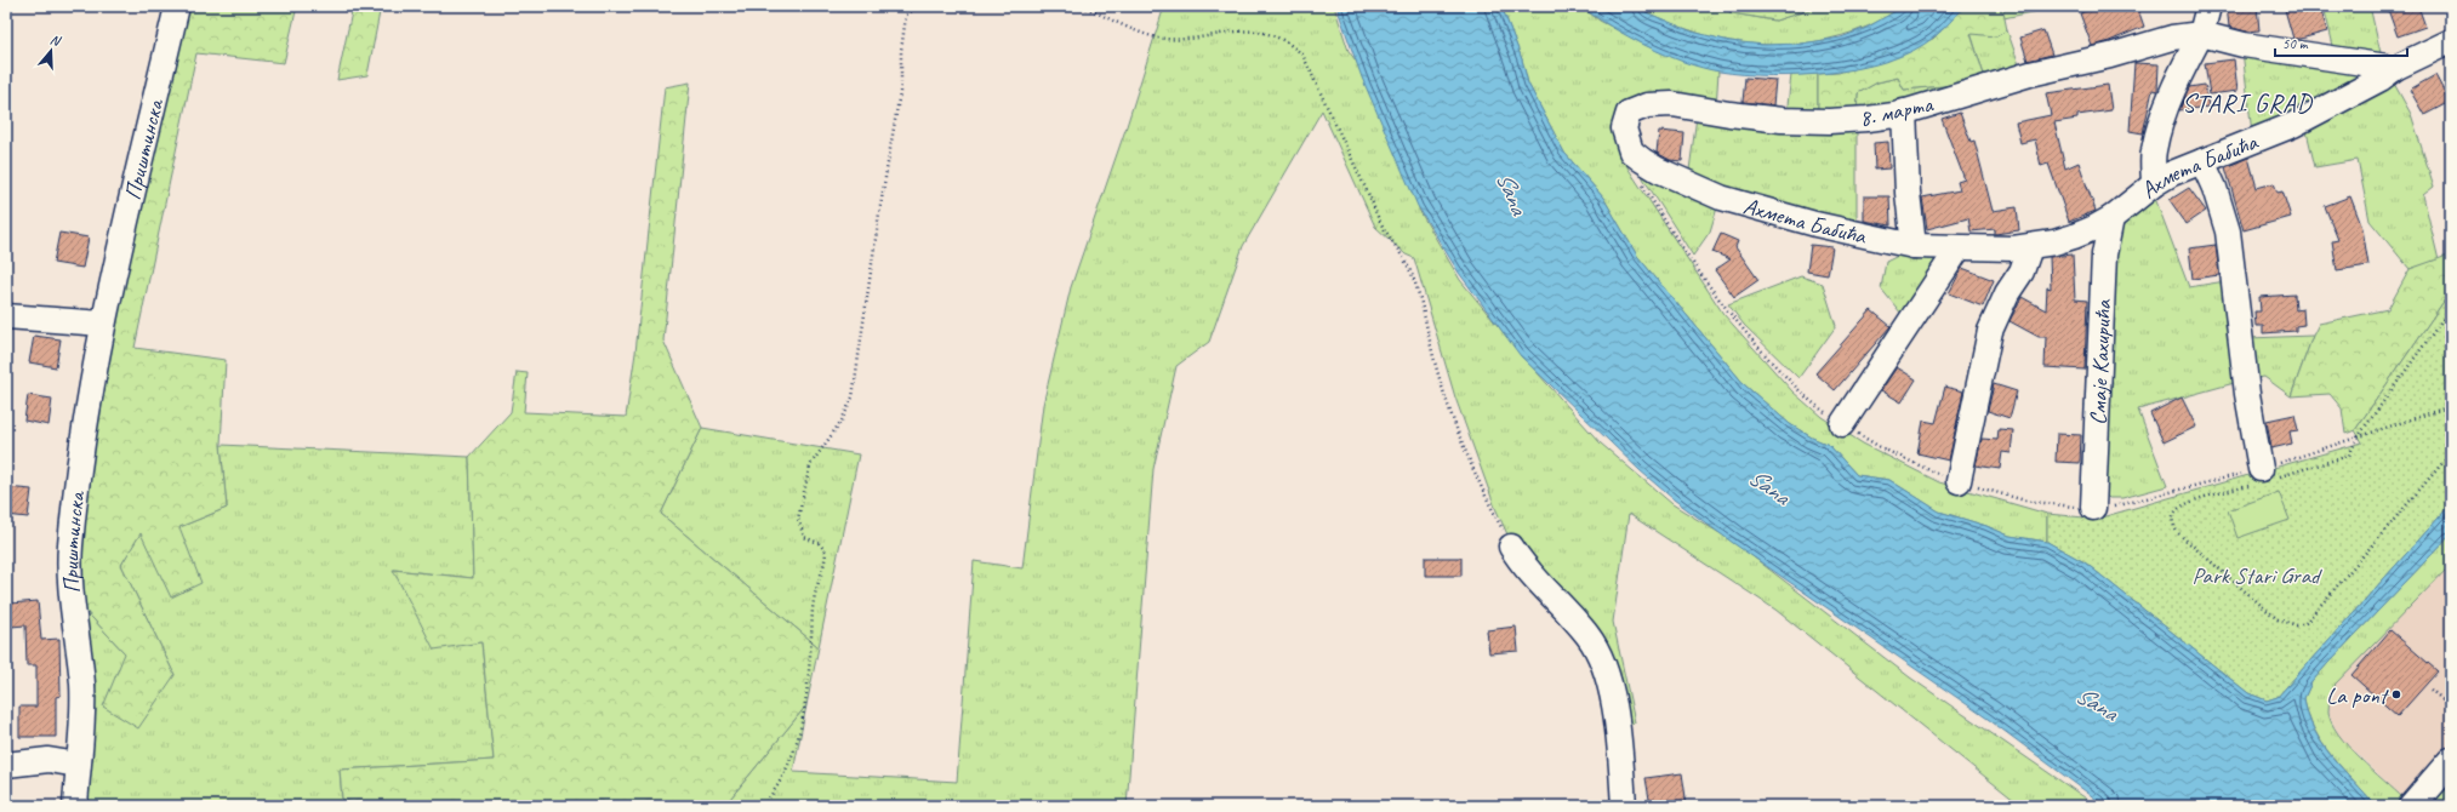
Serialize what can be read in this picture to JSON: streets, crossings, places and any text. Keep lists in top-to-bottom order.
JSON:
{
  "streets": {
    "street": [
      "8. марта",
      "Приштинска",
      "Ахмета Бабића",
      "Смaје Кахирића"
    ]
  },
  "crossings": [
    ["8. марта", "Ахмета Бабића"],
    ["Ахмета Бабића", "Смaје Кахирића"]
  ],
  "districts": ["STARI GRAD"],
  "water": ["Sana"],
  "parks": ["Park Stari Grad"],
  "places": ["La pont"],
  "scale_bar": "50 m",
  "north": "top"
}
